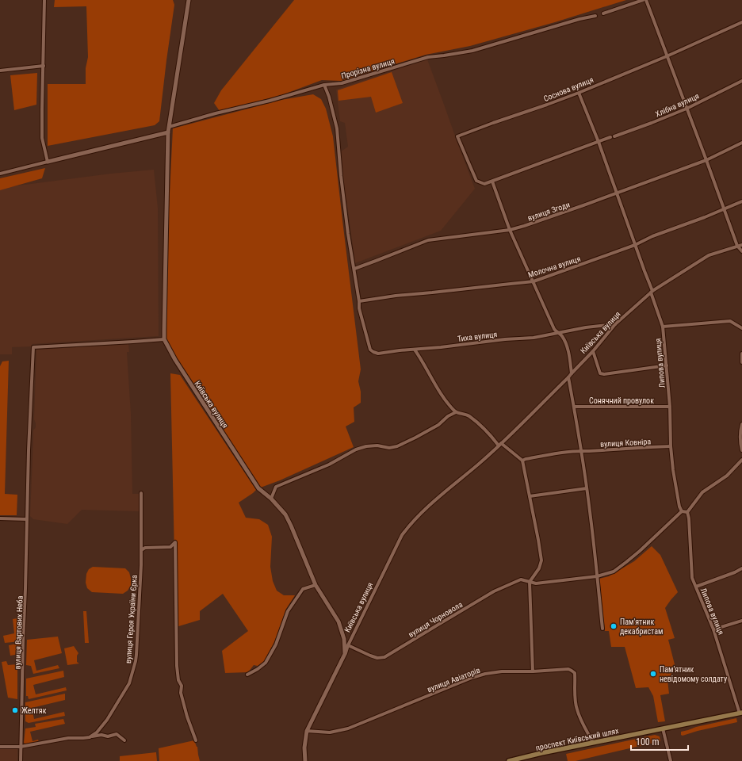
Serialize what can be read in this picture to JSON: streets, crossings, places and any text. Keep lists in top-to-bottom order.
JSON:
{
  "streets": {
    "main road": ["проспект Київський шлях"],
    "street": [
      "Прорізна вулиця",
      "Соснова вулиця",
      "Хлібна вулиця",
      "вулиця Згоди",
      "Молочна вулиця",
      "Київська вулиця",
      "Тиха вулиця",
      "Липова вулиця",
      "Сонячний провулок",
      "вулиця Ковніра",
      "вулиця Героя України Єрка",
      "вулиця Чорновола",
      "вулиця Вартових Неба",
      "вулиця Авіаторів"
    ]
  },
  "crossings": [
    ["Прорізна вулиця", "Київська вулиця"],
    ["Соснова вулиця", "Липова вулиця"],
    ["вулиця Згоди", "Липова вулиця"],
    ["Молочна вулиця", "Тиха вулиця"],
    ["Молочна вулиця", "Липова вулиця"],
    ["Київська вулиця", "Тиха вулиця"],
    ["Київська вулиця", "Липова вулиця"],
    ["Київська вулиця", "вулиця Чорновола"],
    ["Київська вулиця", "вулиця Вартових Неба"],
    ["Київська вулиця", "вулиця Авіаторів"],
    ["Липова вулиця", "Сонячний провулок"],
    ["Липова вулиця", "вулиця Ковніра"],
    ["Липова вулиця", "вулиця Чорновола"],
    ["Липова вулиця", "проспект Київський шлях"],
    ["вулиця Авіаторів", "проспект Київський шлях"]
  ],
  "places": ["Пам'ятник декабристам", "Пам'ятник невідомому солдату", "Желтяк"],
  "scale_bar": "100 m"
}
